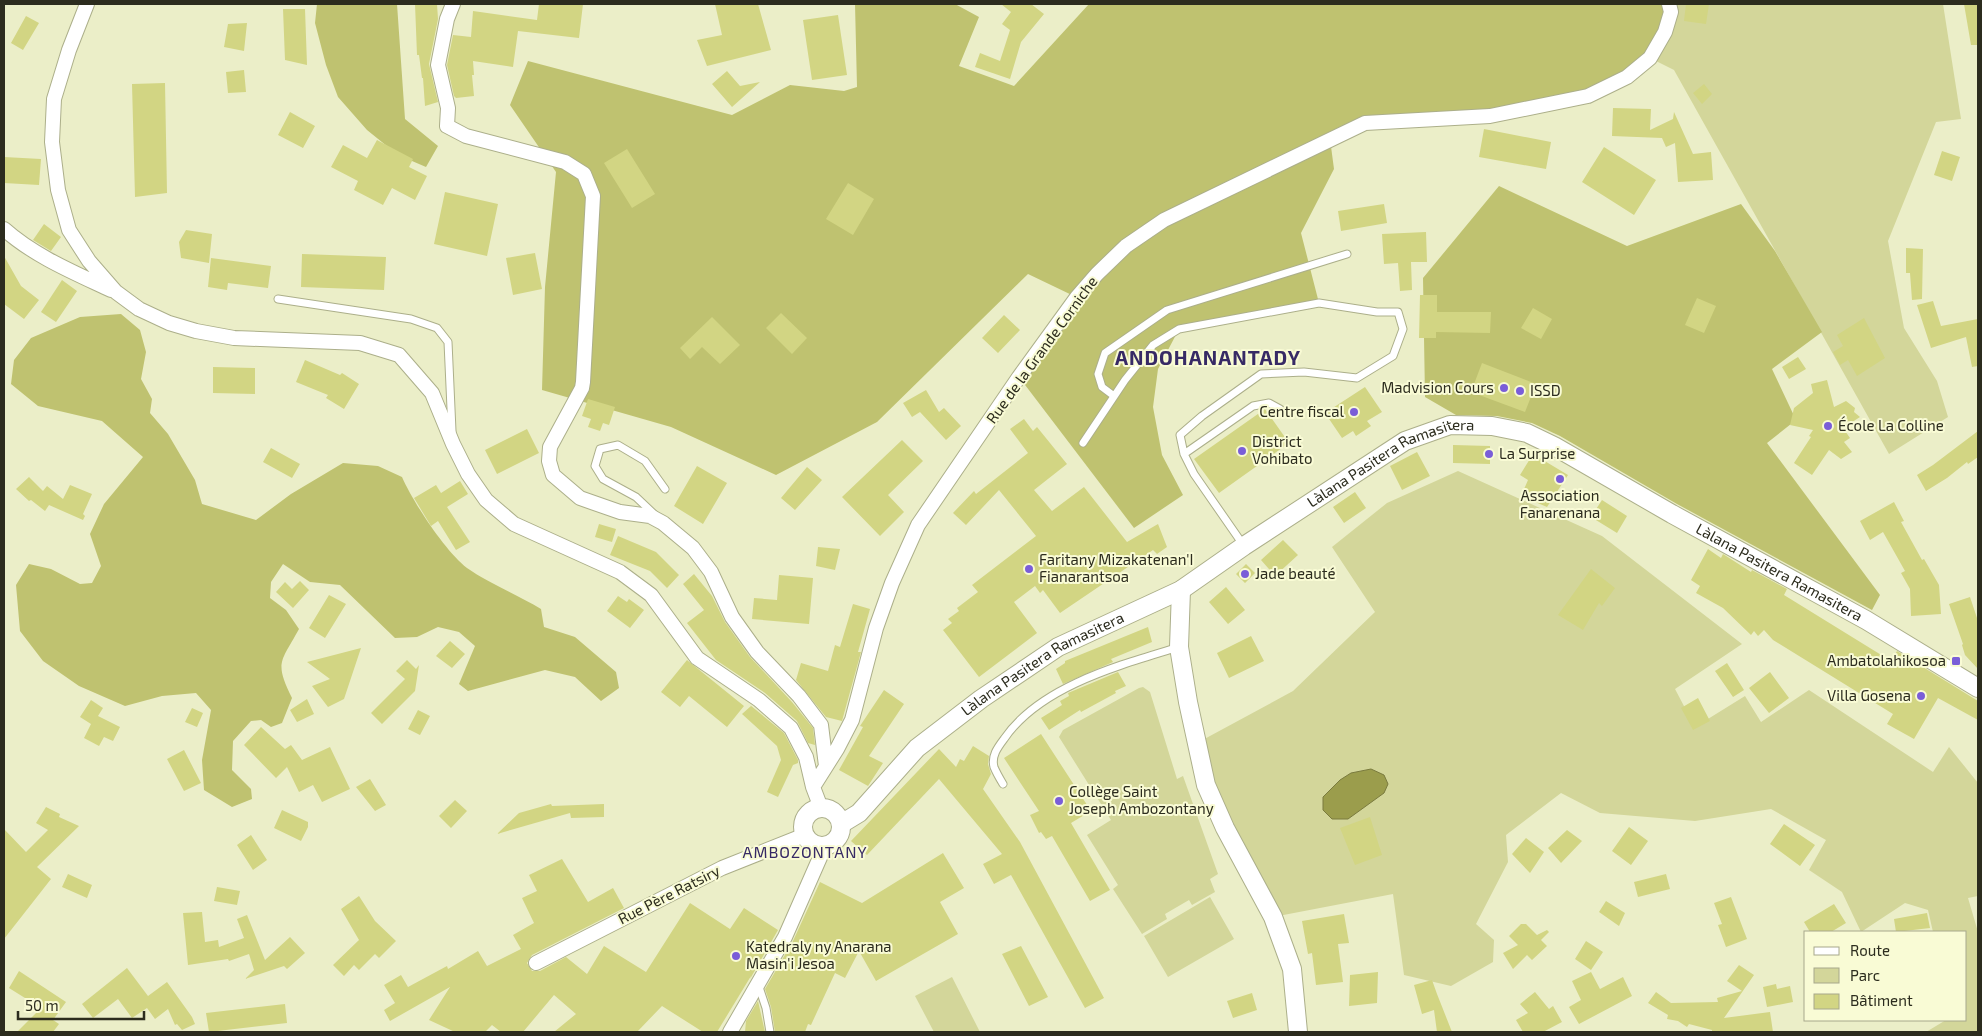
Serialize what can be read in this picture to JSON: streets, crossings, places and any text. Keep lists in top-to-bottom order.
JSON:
{
  "streets": {
    "street": ["Rue de la Grande Corniche", "Làlana Pasitera Ramasitera", "Rue Père Ratsiry"]
  },
  "crossings": [
    ["Làlana Pasitera Ramasitera", "Rue Père Ratsiry"]
  ],
  "districts": ["ANDOHANANTADY", "AMBOZONTANY"],
  "places": {
    "other": [
      "Madvision Cours",
      "ISSD",
      "Centre fiscal",
      "École La Colline",
      "District Vohibato",
      "La Surprise",
      "Association Fanarenana",
      "Faritany Mizakatenan'I Fianarantsoa",
      "Jade beauté",
      "Villa Gosena",
      "Collège Saint Joseph Ambozontany",
      "Katedraly ny Anarana Masin'i Jesoa"
    ],
    "transit": ["Ambatolahikosoa"]
  },
  "legend": ["Route", "Parc", "Bâtiment"],
  "scale_bar": "50 m"
}
